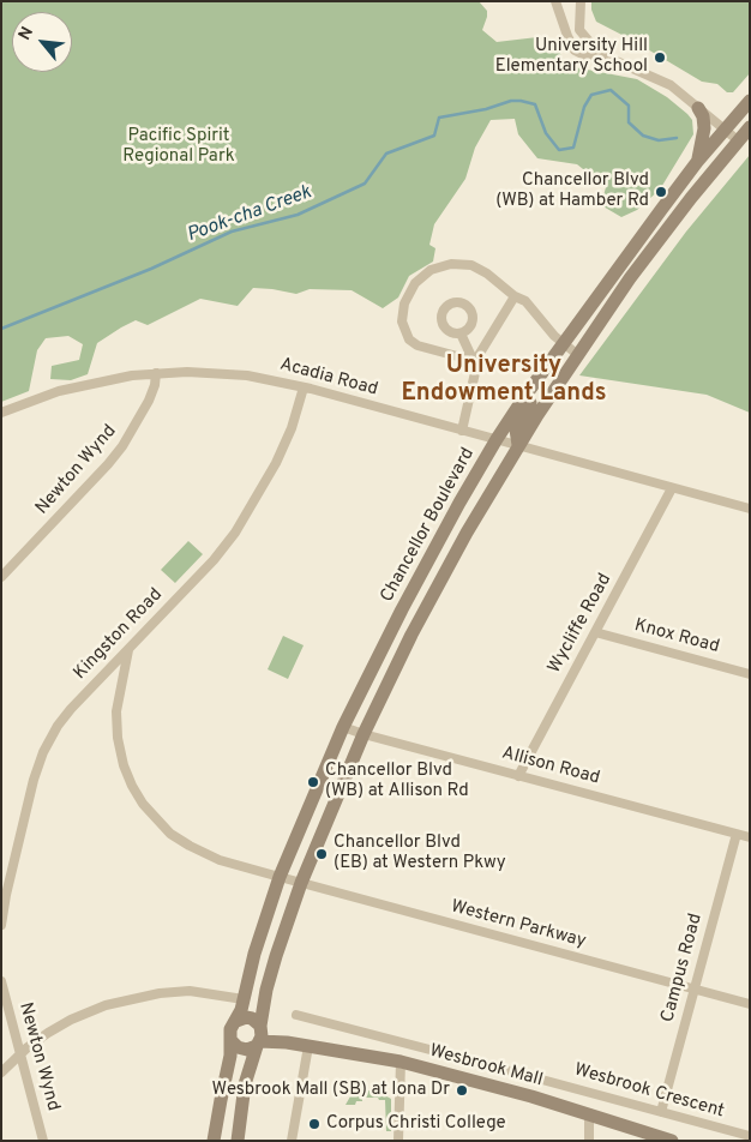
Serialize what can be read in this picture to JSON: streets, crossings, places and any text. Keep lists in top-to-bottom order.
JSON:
{
  "streets": {
    "main road": ["Chancellor Boulevard", "Wesbrook Mall"],
    "street": [
      "Acadia Road",
      "Newton Wynd",
      "Wycliffe Road",
      "Kingston Road",
      "Knox Road",
      "Allison Road",
      "Western Parkway",
      "Campus Road",
      "Wesbrook Crescent"
    ]
  },
  "crossings": [
    ["Acadia Road", "Newton Wynd"],
    ["Acadia Road", "Chancellor Boulevard"],
    ["Acadia Road", "Wycliffe Road"],
    ["Acadia Road", "Kingston Road"],
    ["Chancellor Boulevard", "Allison Road"],
    ["Chancellor Boulevard", "Western Parkway"],
    ["Chancellor Boulevard", "Wesbrook Mall"],
    ["Wycliffe Road", "Knox Road"],
    ["Wycliffe Road", "Allison Road"],
    ["Kingston Road", "Western Parkway"],
    ["Allison Road", "Campus Road"],
    ["Western Parkway", "Campus Road"],
    ["Campus Road", "Wesbrook Crescent"]
  ],
  "districts": ["University Endowment Lands"],
  "water": ["Pook-cha Creek"],
  "parks": ["Pacific Spirit Regional Park"],
  "places": [
    "University Hill Elementary School",
    "Chancellor Blvd (WB) at Hamber Rd",
    "Chancellor Blvd (WB) at Allison Rd",
    "Chancellor Blvd (EB) at Western Pkwy",
    "Wesbrook Mall (SB) at Iona Dr",
    "Corpus Christi College"
  ],
  "north": "top left"
}
